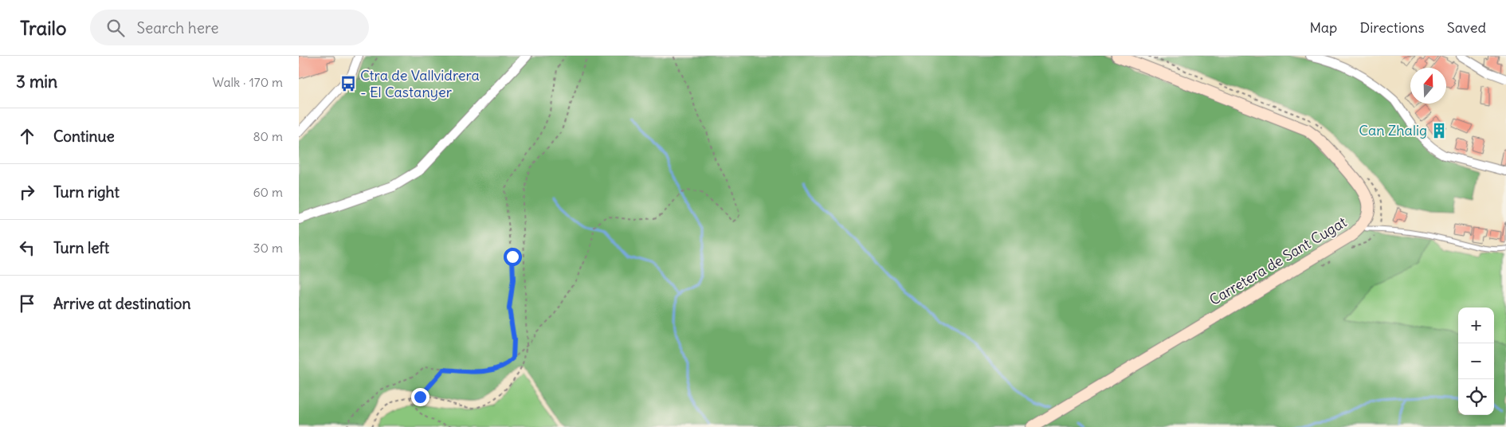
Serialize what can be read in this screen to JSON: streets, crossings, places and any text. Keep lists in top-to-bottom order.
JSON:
{
  "streets": {
    "main road": ["Carretera de Sant Cugat"]
  },
  "places": {
    "bus stop": ["Ctra de Vallvidrera - El Castanyer"],
    "building": ["Can Zhalig"]
  },
  "north": "top",
  "page": {
    "header": "Trailo",
    "search": "Search here",
    "nav": ["Map", "Directions", "Saved"],
    "heading": ["3 min", "Walk · 170 m"],
    "list": [
      ["Continue", "80 m"],
      ["Turn right", "60 m"],
      ["Turn left", "30 m"],
      "Arrive at destination"
    ],
    "map_buttons": ["+", "−"]
  }
}
